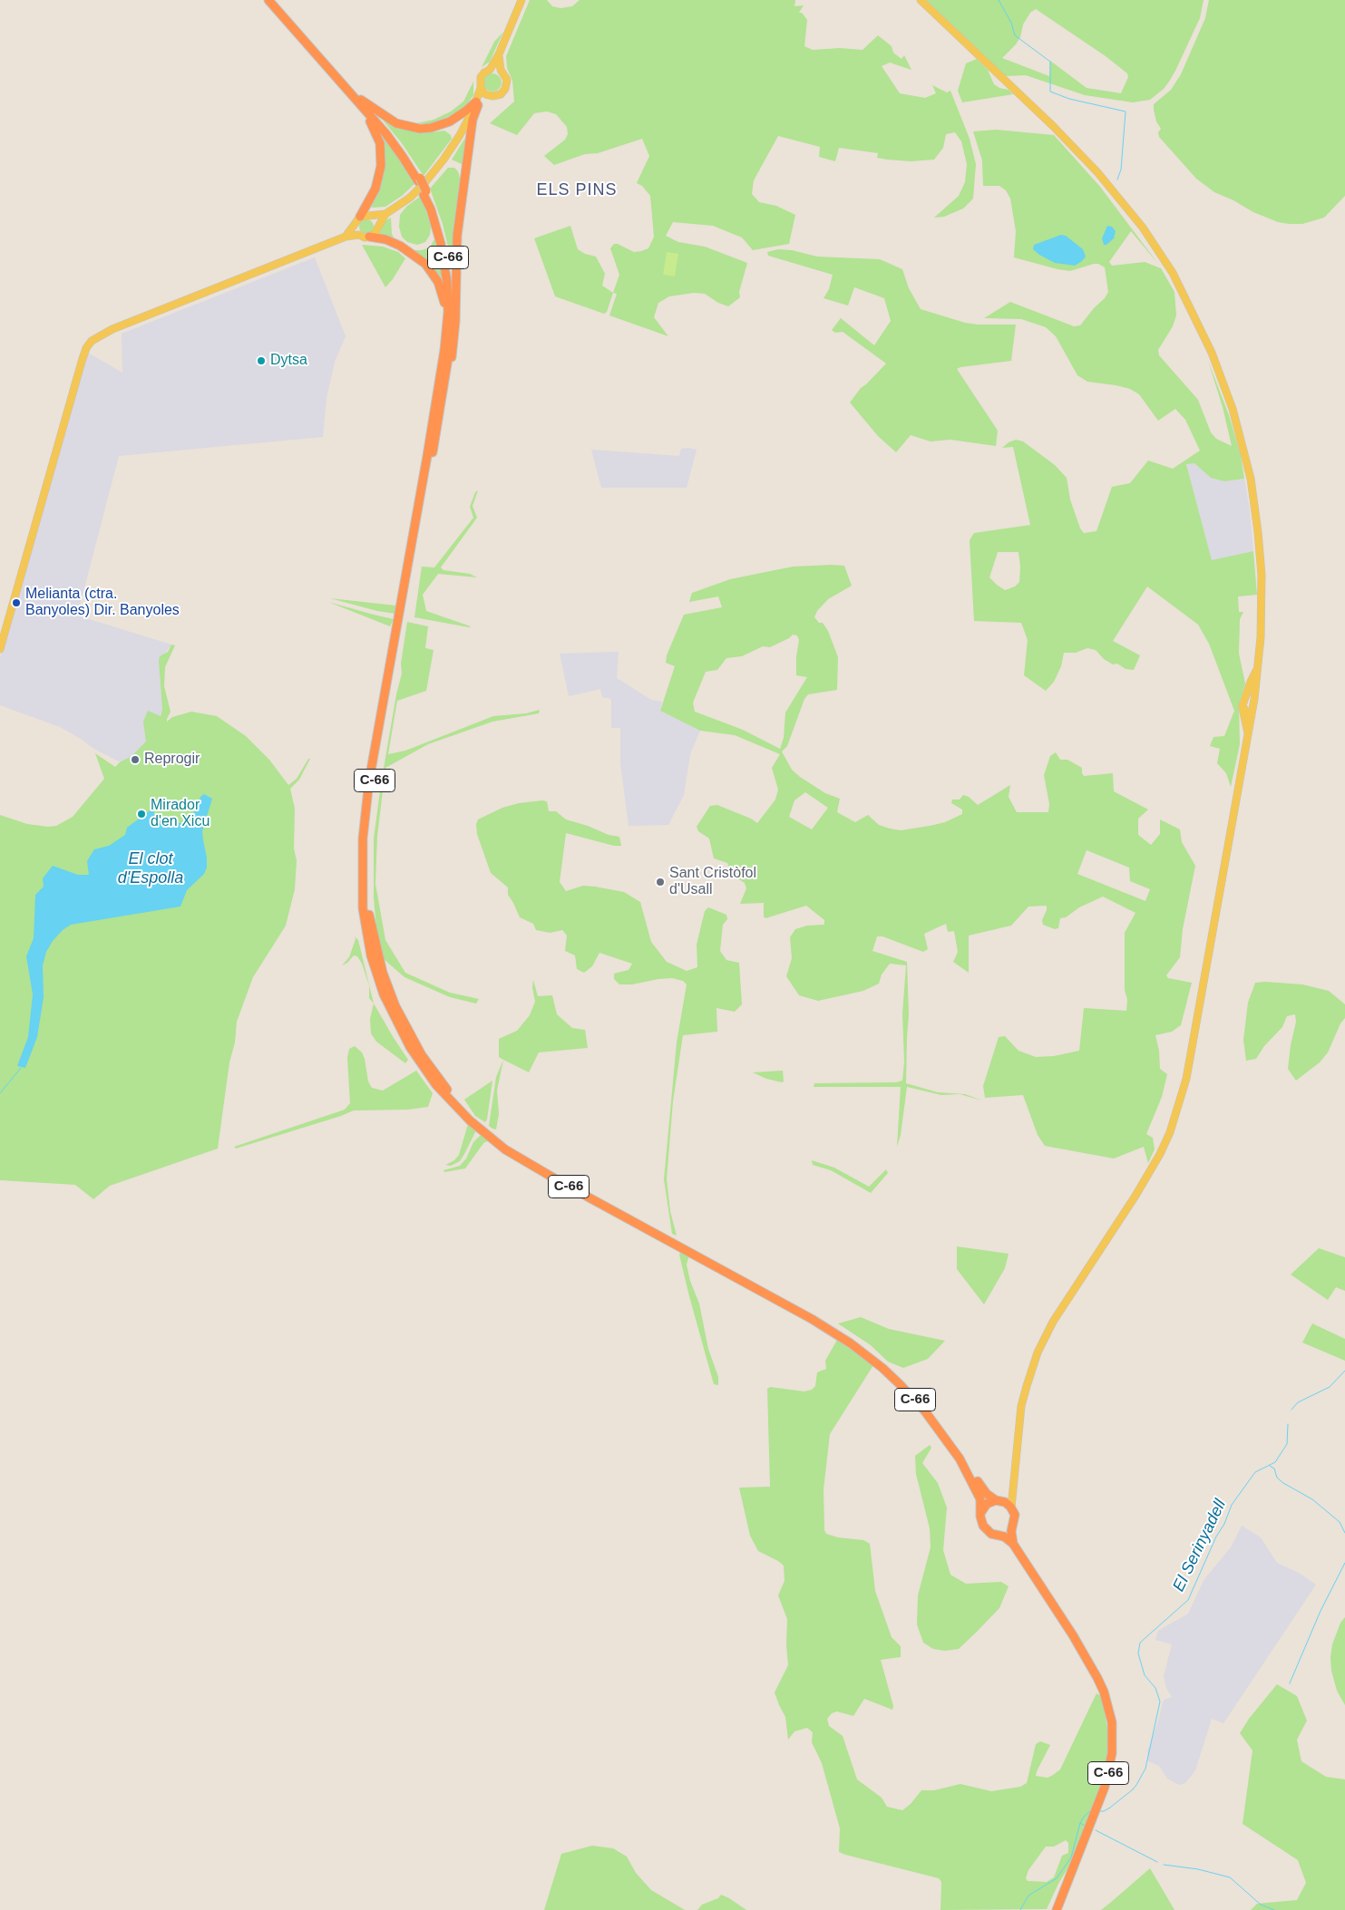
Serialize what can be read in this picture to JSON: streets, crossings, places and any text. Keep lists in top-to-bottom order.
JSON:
{
  "streets": {
    "highway": ["C-66"]
  },
  "districts": ["ELS PINS"],
  "water": ["El clot d'Espolla", "El Serinyadell"],
  "places": [
    "Dytsa",
    "Melianta (ctra. Banyoles) Dir. Banyoles",
    "Reprogir",
    "Mirador d'en Xicu",
    "Sant Cristòfol d'Usall"
  ]
}
